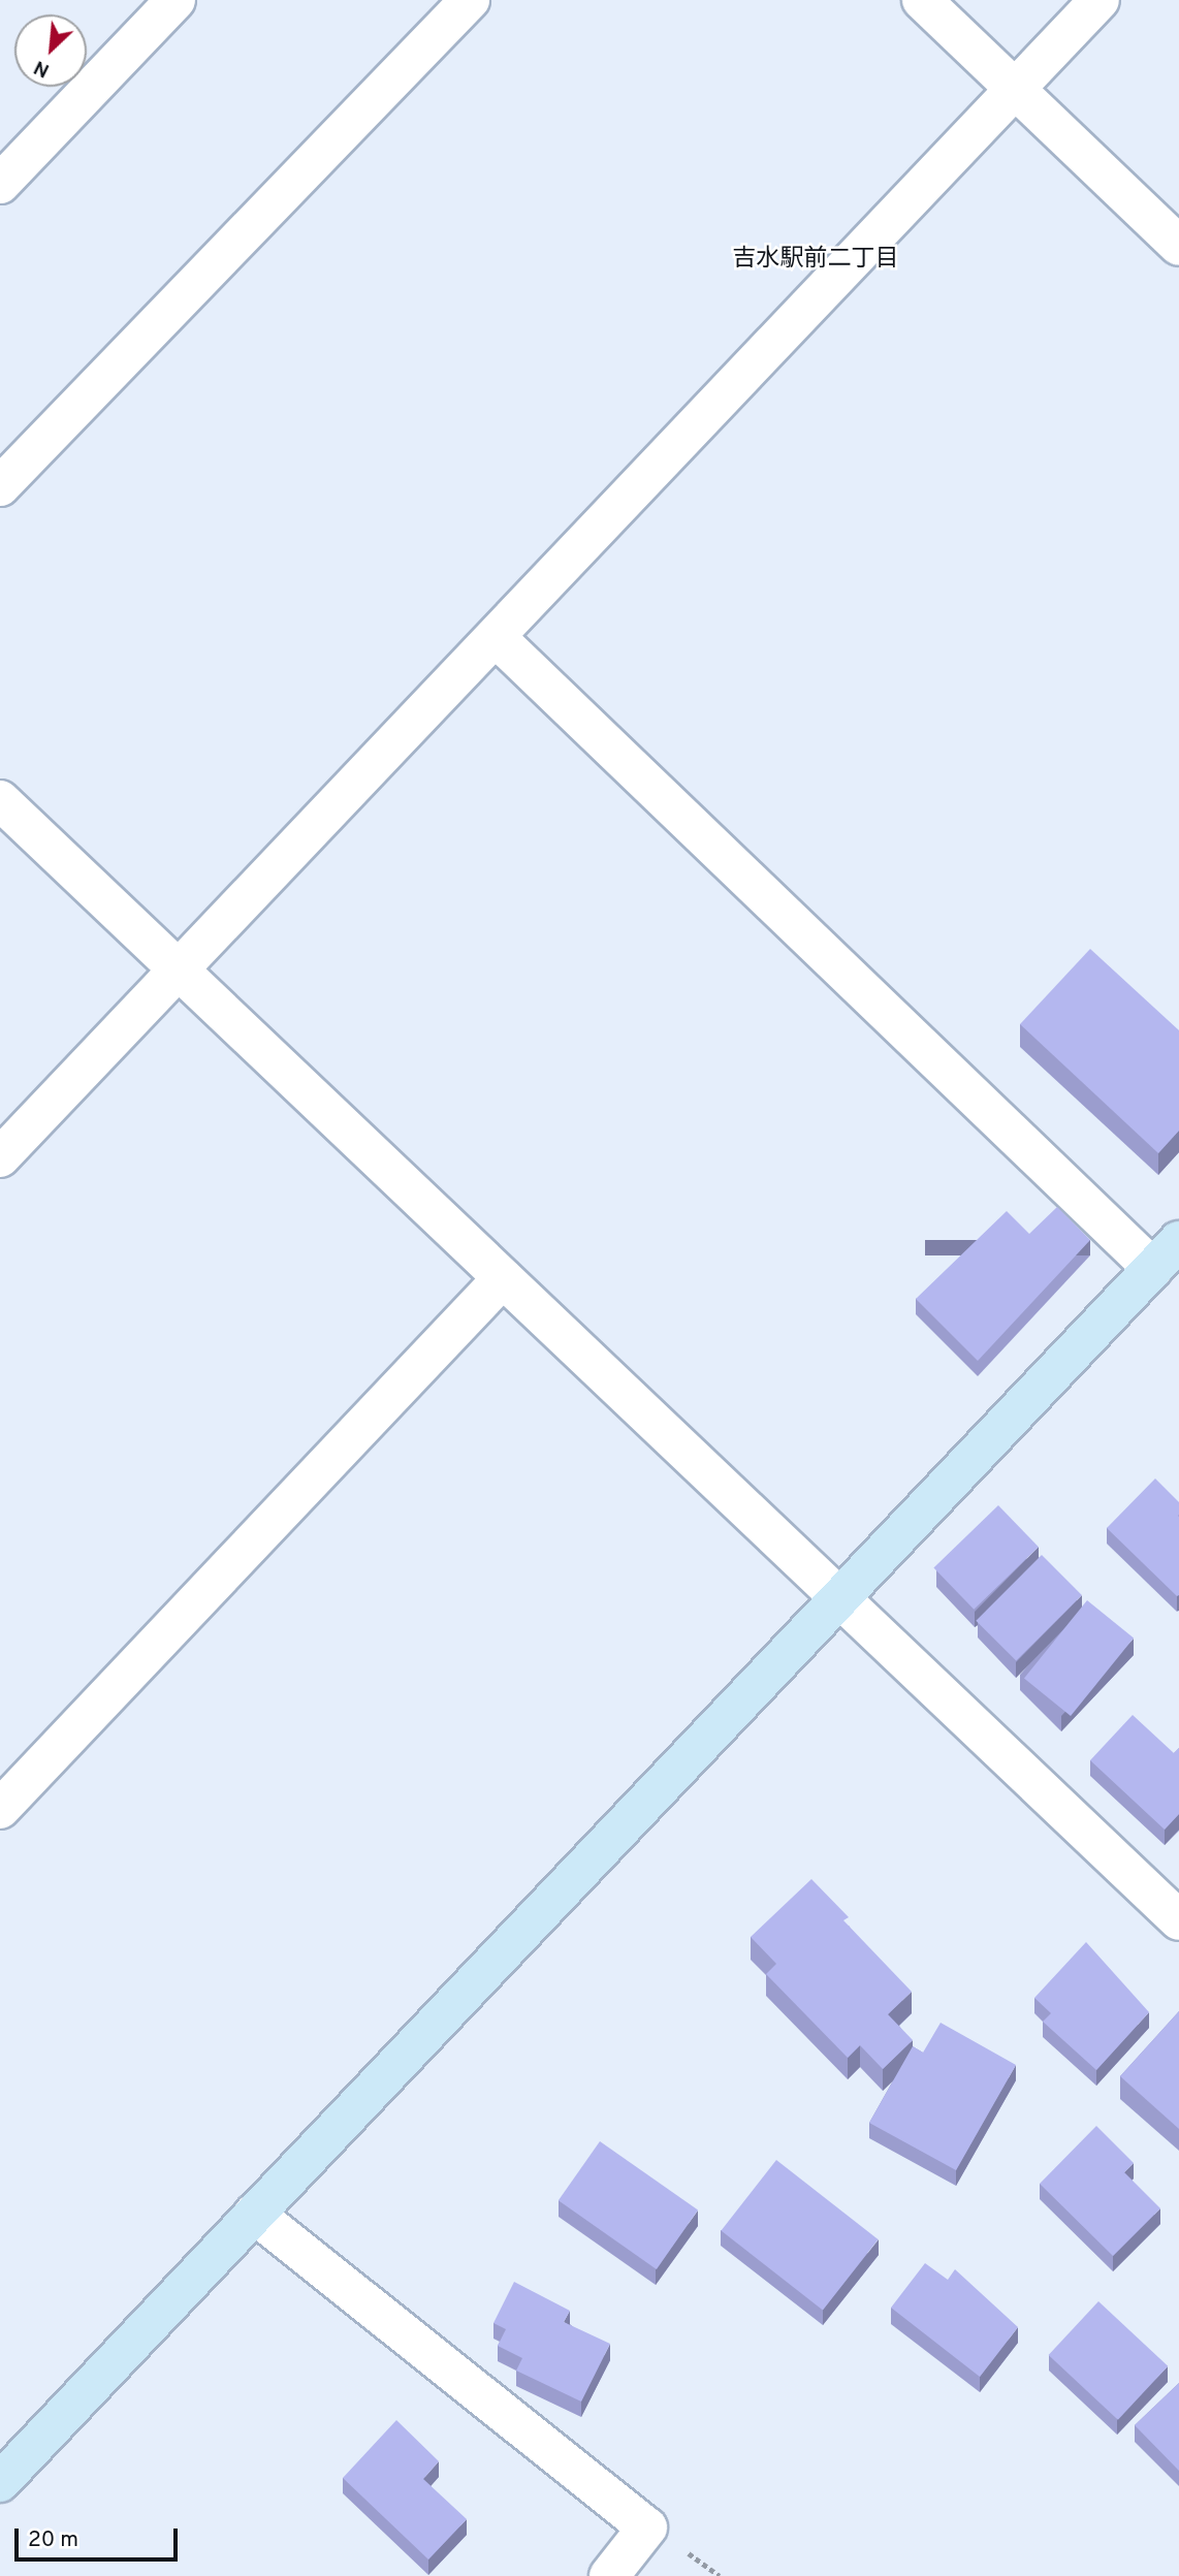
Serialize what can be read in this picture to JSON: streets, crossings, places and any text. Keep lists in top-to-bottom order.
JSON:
{
  "districts": ["吉水駅前二丁目"],
  "scale_bar": "20 m",
  "north": "bottom left"
}
